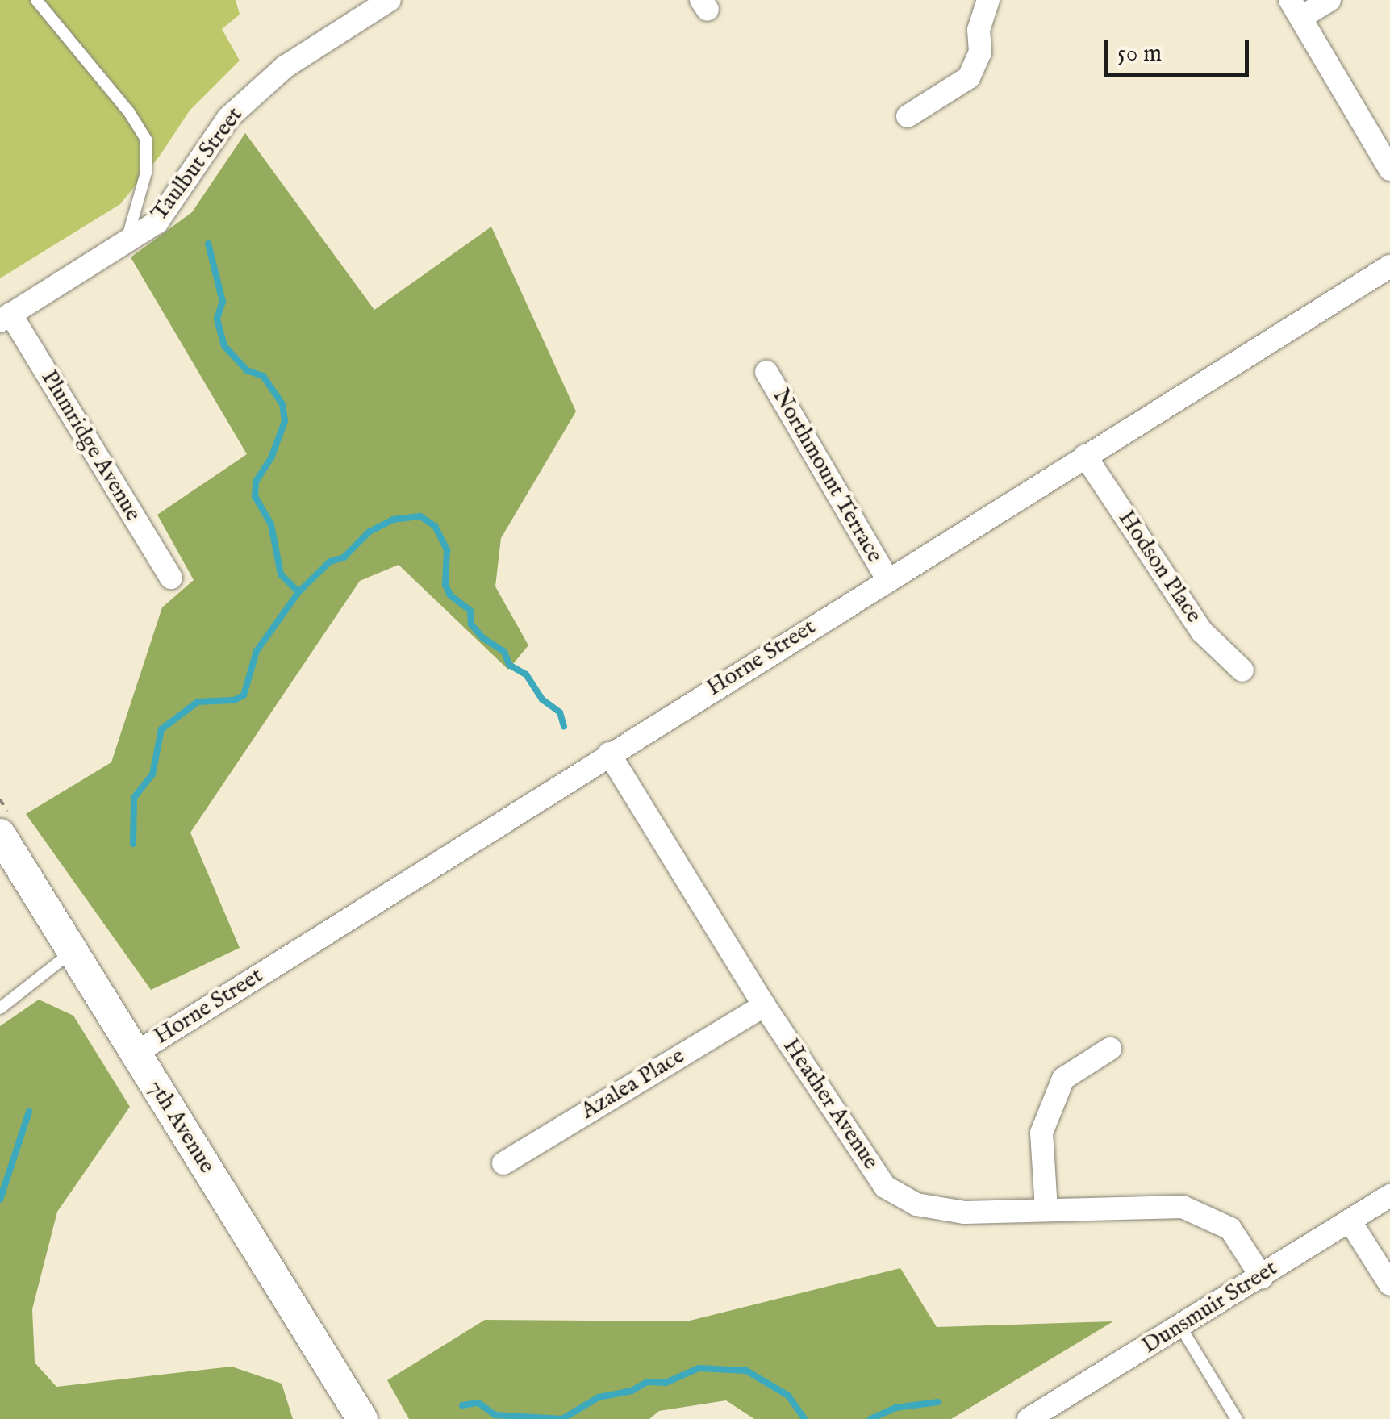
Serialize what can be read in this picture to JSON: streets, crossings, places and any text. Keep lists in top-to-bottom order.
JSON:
{
  "streets": {
    "street": [
      "Taulbut Street",
      "Plumridge Avenue",
      "Northmount Terrace",
      "Hodson Place",
      "Horne Street",
      "Azalea Place",
      "Heather Avenue",
      "7th Avenue",
      "Dunsmuir Street"
    ]
  },
  "crossings": [
    ["Taulbut Street", "Plumridge Avenue"],
    ["Northmount Terrace", "Horne Street"],
    ["Hodson Place", "Horne Street"],
    ["Horne Street", "Heather Avenue"],
    ["Horne Street", "7th Avenue"],
    ["Azalea Place", "Heather Avenue"],
    ["Heather Avenue", "Dunsmuir Street"]
  ],
  "scale_bar": "50 m"
}
